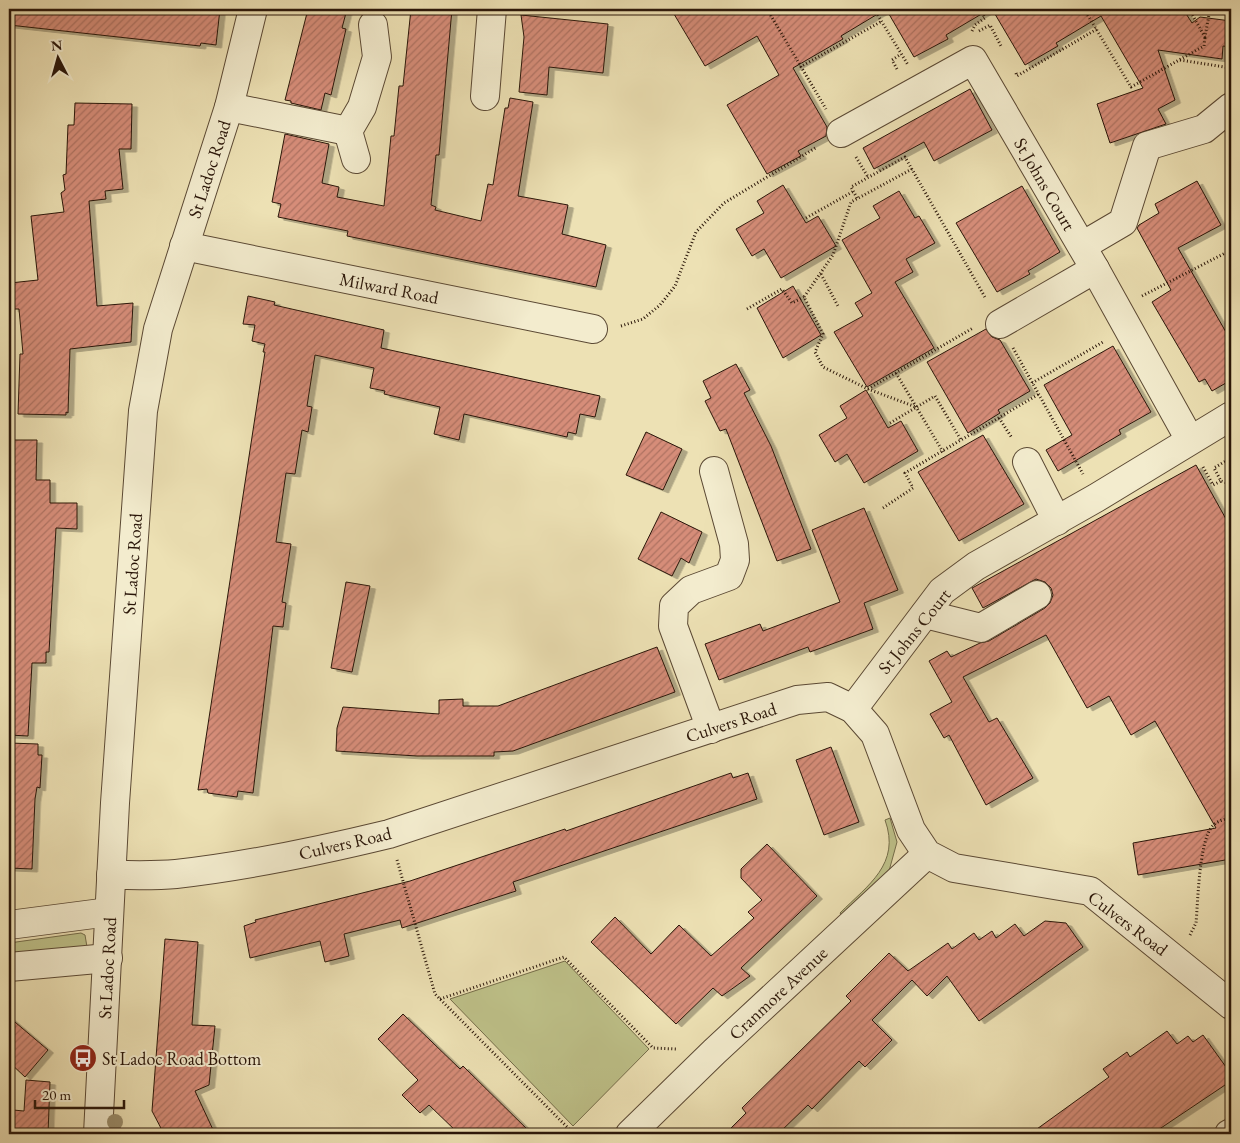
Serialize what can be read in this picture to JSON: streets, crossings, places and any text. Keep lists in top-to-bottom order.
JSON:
{
  "streets": {
    "street": [
      "St Ladoc Road",
      "St Johns Court",
      "Milward Road",
      "Culvers Road",
      "Cranmore Avenue"
    ]
  },
  "crossings": [
    ["St Ladoc Road", "Milward Road"],
    ["St Ladoc Road", "Culvers Road"],
    ["St Johns Court", "Culvers Road"],
    ["Culvers Road", "Cranmore Avenue"]
  ],
  "places": {
    "bus stop": ["St Ladoc Road Bottom"]
  },
  "scale_bar": "20 m",
  "north": "top"
}
